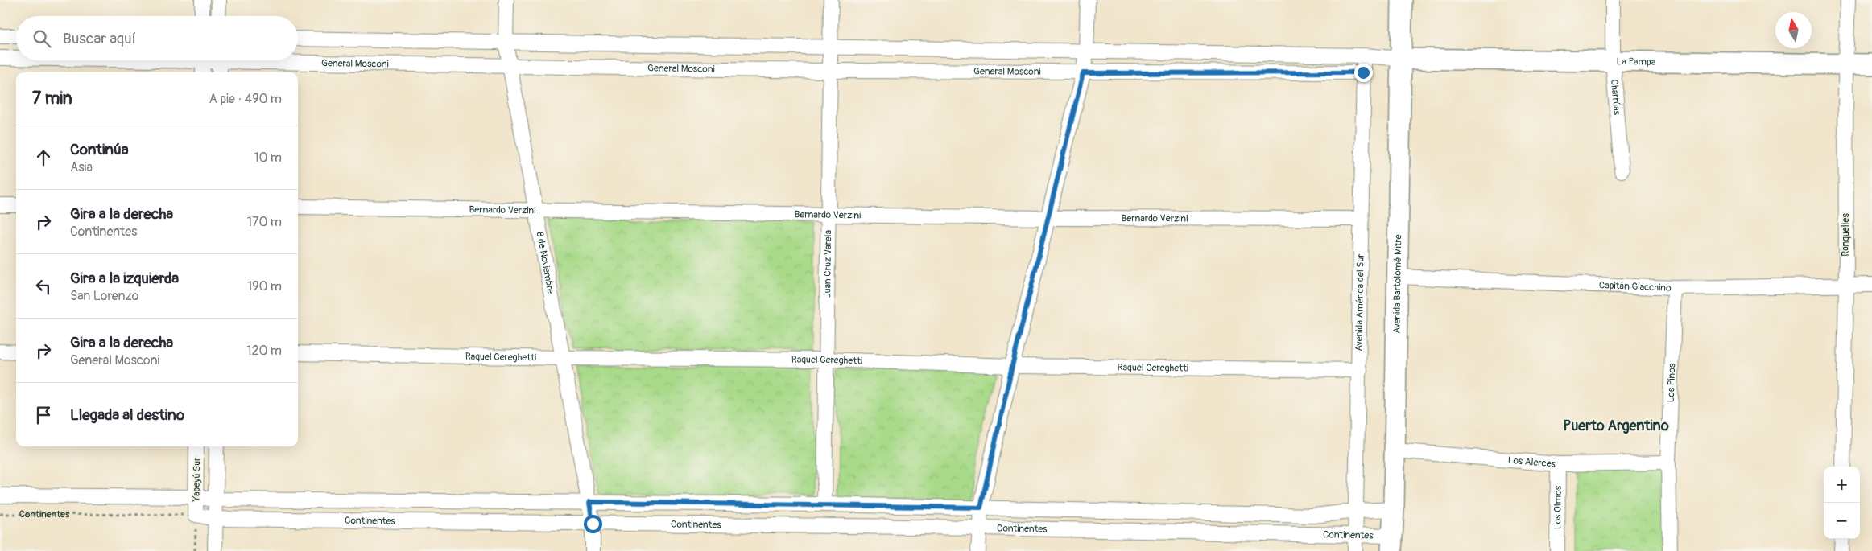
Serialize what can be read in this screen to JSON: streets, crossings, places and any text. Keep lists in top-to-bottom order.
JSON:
{
  "streets": {
    "street": [
      "La Pampa",
      "General Mosconi",
      "Charrúas",
      "Bernardo Verzini",
      "Ranquelles",
      "8 de Noviembre",
      "Juan Cruz Varela",
      "Avenida Bartolomé Mitre",
      "Capitán Giacchino",
      "Avenida América del Sur",
      "Raquel Cereghetti",
      "Los Pinos",
      "Los Alerces",
      "Yapeyú Sur",
      "Los Olmos",
      "Continentes"
    ]
  },
  "crossings": [
    ["La Pampa", "Charrúas"],
    ["La Pampa", "Ranquelles"],
    ["La Pampa", "Avenida Bartolomé Mitre"],
    ["General Mosconi", "8 de Noviembre"],
    ["General Mosconi", "Juan Cruz Varela"],
    ["General Mosconi", "Avenida América del Sur"],
    ["Bernardo Verzini", "8 de Noviembre"],
    ["Bernardo Verzini", "Juan Cruz Varela"],
    ["Bernardo Verzini", "Avenida América del Sur"],
    ["Ranquelles", "Capitán Giacchino"],
    ["8 de Noviembre", "Raquel Cereghetti"],
    ["8 de Noviembre", "Continentes"],
    ["Juan Cruz Varela", "Raquel Cereghetti"],
    ["Juan Cruz Varela", "Continentes"],
    ["Avenida Bartolomé Mitre", "Capitán Giacchino"],
    ["Avenida Bartolomé Mitre", "Los Alerces"],
    ["Avenida Bartolomé Mitre", "Continentes"],
    ["Capitán Giacchino", "Los Pinos"],
    ["Avenida América del Sur", "Raquel Cereghetti"],
    ["Avenida América del Sur", "Continentes"],
    ["Los Pinos", "Los Alerces"],
    ["Los Alerces", "Los Olmos"],
    ["Yapeyú Sur", "Continentes"]
  ],
  "districts": ["Puerto Argentino"],
  "north": "top",
  "page": {
    "search": "Buscar aquí",
    "heading": ["7 min", "A pie · 490 m"],
    "list": [
      ["Continúa", "Asia", "10 m"],
      ["Gira a la derecha", "Continentes", "170 m"],
      ["Gira a la izquierda", "San Lorenzo", "190 m"],
      ["Gira a la derecha", "General Mosconi", "120 m"],
      "Llegada al destino"
    ],
    "map_buttons": ["+", "−"]
  }
}
